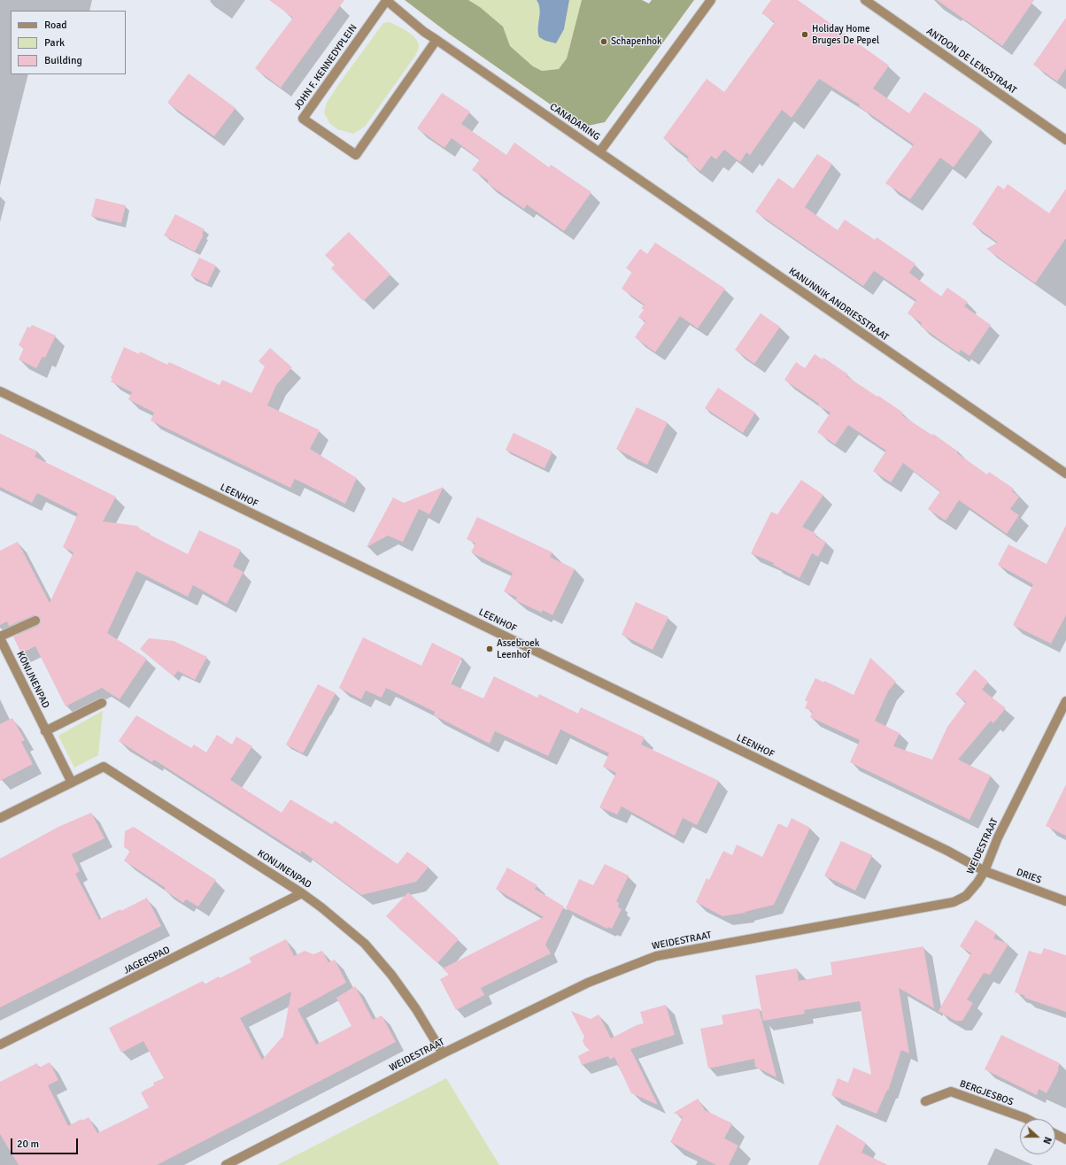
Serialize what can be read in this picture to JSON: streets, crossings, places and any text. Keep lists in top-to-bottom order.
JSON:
{
  "streets": {
    "street": [
      "ANTOON DE LENSSTRAAT",
      "JOHN F. KENNEDYPLEIN",
      "CANADARING",
      "KANUNNIK ANDRIESSTRAAT",
      "LEENHOF",
      "KONIJNENPAD",
      "WEIDESTRAAT",
      "DRIES",
      "JAGERSPAD",
      "BERGJESBOS"
    ]
  },
  "crossings": [
    ["JOHN F. KENNEDYPLEIN", "CANADARING"],
    ["CANADARING", "KANUNNIK ANDRIESSTRAAT"],
    ["LEENHOF", "WEIDESTRAAT"],
    ["LEENHOF", "DRIES"],
    ["KONIJNENPAD", "WEIDESTRAAT"],
    ["KONIJNENPAD", "JAGERSPAD"],
    ["WEIDESTRAAT", "DRIES"]
  ],
  "places": ["Holiday Home Bruges De Pepel", "Schapenhok", "Assebroek Leenhof"],
  "legend": ["Road", "Park", "Building"],
  "scale_bar": "20 m",
  "north": "right"
}
